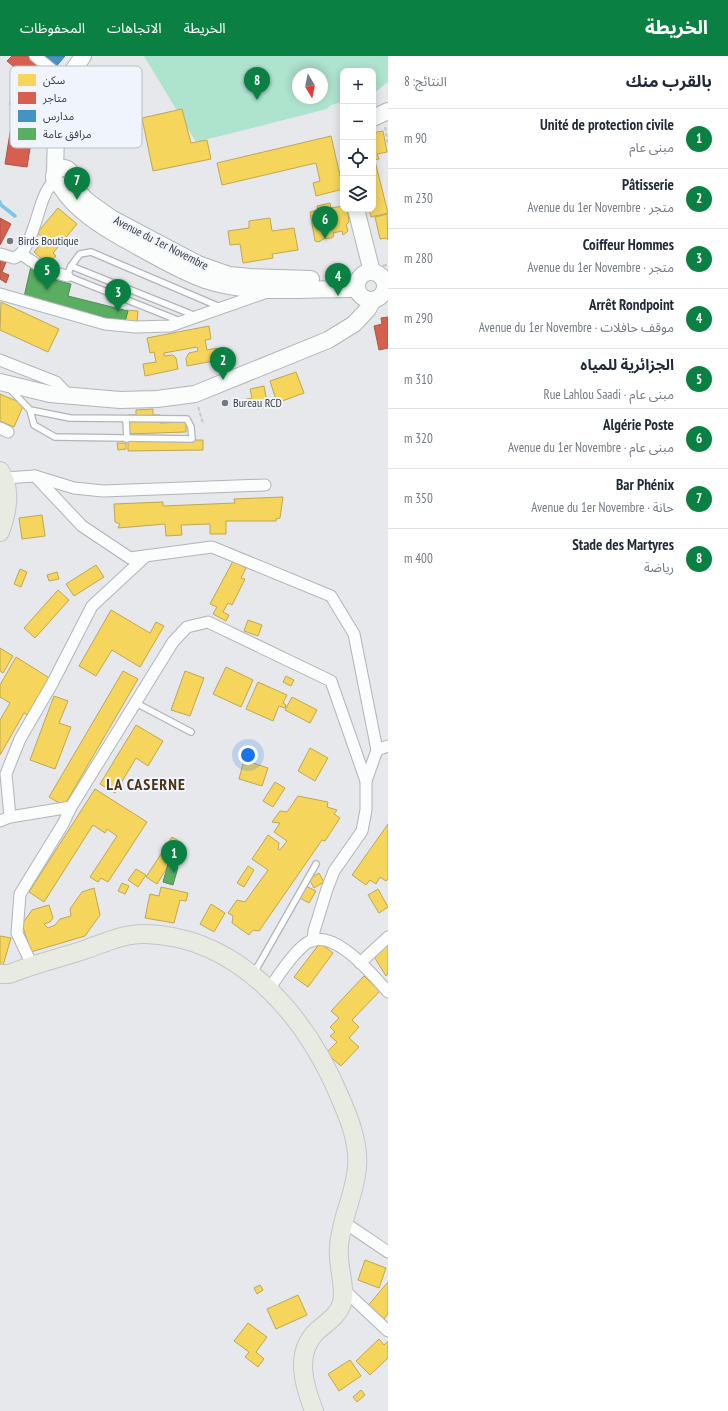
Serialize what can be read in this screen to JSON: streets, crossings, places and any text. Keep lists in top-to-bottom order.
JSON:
{
  "streets": {
    "street": ["Avenue du 1er Novembre"]
  },
  "districts": ["LA CASERNE"],
  "places": ["Birds Boutique", "Bureau RCD"],
  "legend": [
    "سكن",
    "متاجر",
    "مدارس",
    "مرافق عامة"
  ],
  "north": "bottom",
  "page": {
    "header": "الخريطة",
    "nav": ["الخريطة", "الاتجاهات", "المحفوظات"],
    "heading": ["بالقرب منك", "النتائج: 8"],
    "pins": [
      "8",
      "7",
      "6",
      "5",
      "4",
      "3",
      "2",
      "1"
    ],
    "map_buttons": ["+", "−"],
    "list": [
      {
        "mark": "1",
        "name": "Unité de protection civile",
        "note": "مبنى عام",
        "value": "90 m"
      },
      {
        "mark": "2",
        "name": "Pâtisserie",
        "note": "متجر · Avenue du 1er Novembre",
        "value": "230 m"
      },
      {
        "mark": "3",
        "name": "Coiffeur Hommes",
        "note": "متجر · Avenue du 1er Novembre",
        "value": "280 m"
      },
      {
        "mark": "4",
        "name": "Arrêt Rondpoint",
        "note": "موقف حافلات · Avenue du 1er Novembre",
        "value": "290 m"
      },
      {
        "mark": "5",
        "name": "الجزائرية للمياه",
        "note": "مبنى عام · Rue Lahlou Saadi",
        "value": "310 m"
      },
      {
        "mark": "6",
        "name": "Algérie Poste",
        "note": "مبنى عام · Avenue du 1er Novembre",
        "value": "320 m"
      },
      {
        "mark": "7",
        "name": "Bar Phénix",
        "note": "حانة · Avenue du 1er Novembre",
        "value": "350 m"
      },
      {
        "mark": "8",
        "name": "Stade des Martyres",
        "note": "رياضة",
        "value": "400 m"
      }
    ]
  }
}
